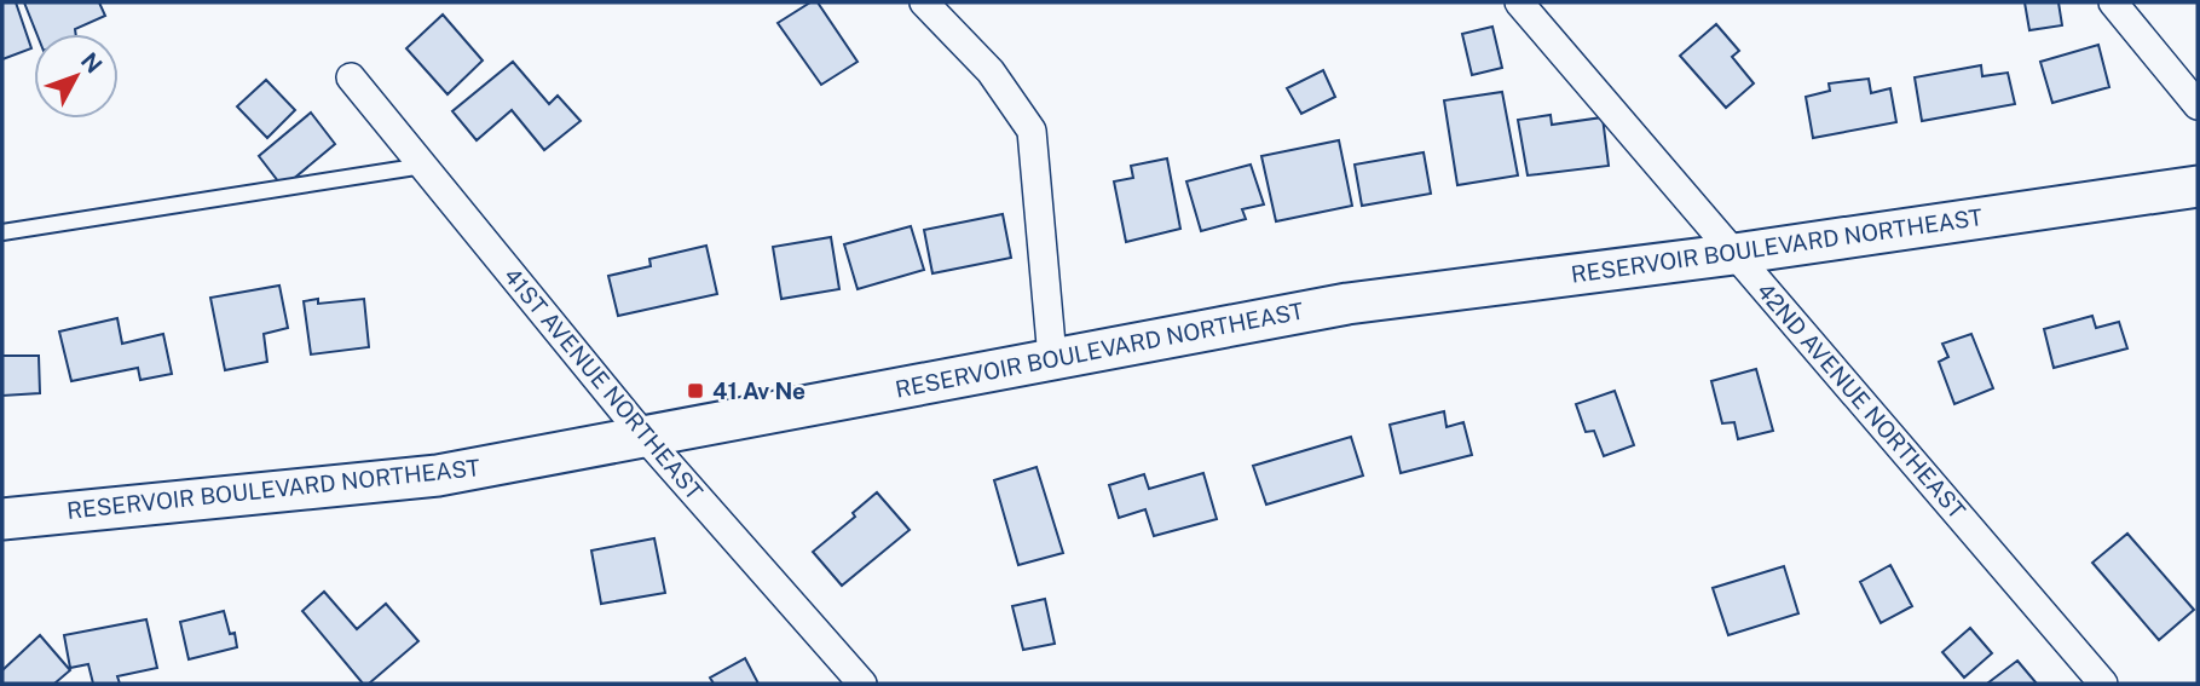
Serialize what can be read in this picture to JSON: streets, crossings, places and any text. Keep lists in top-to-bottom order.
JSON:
{
  "streets": {
    "street": ["RESERVOIR BOULEVARD NORTHEAST", "41ST AVENUE NORTHEAST", "42ND AVENUE NORTHEAST"]
  },
  "crossings": [
    ["RESERVOIR BOULEVARD NORTHEAST", "41ST AVENUE NORTHEAST"],
    ["RESERVOIR BOULEVARD NORTHEAST", "42ND AVENUE NORTHEAST"]
  ],
  "places": {
    "transit": ["41 Av Ne"]
  },
  "north": "top right"
}
